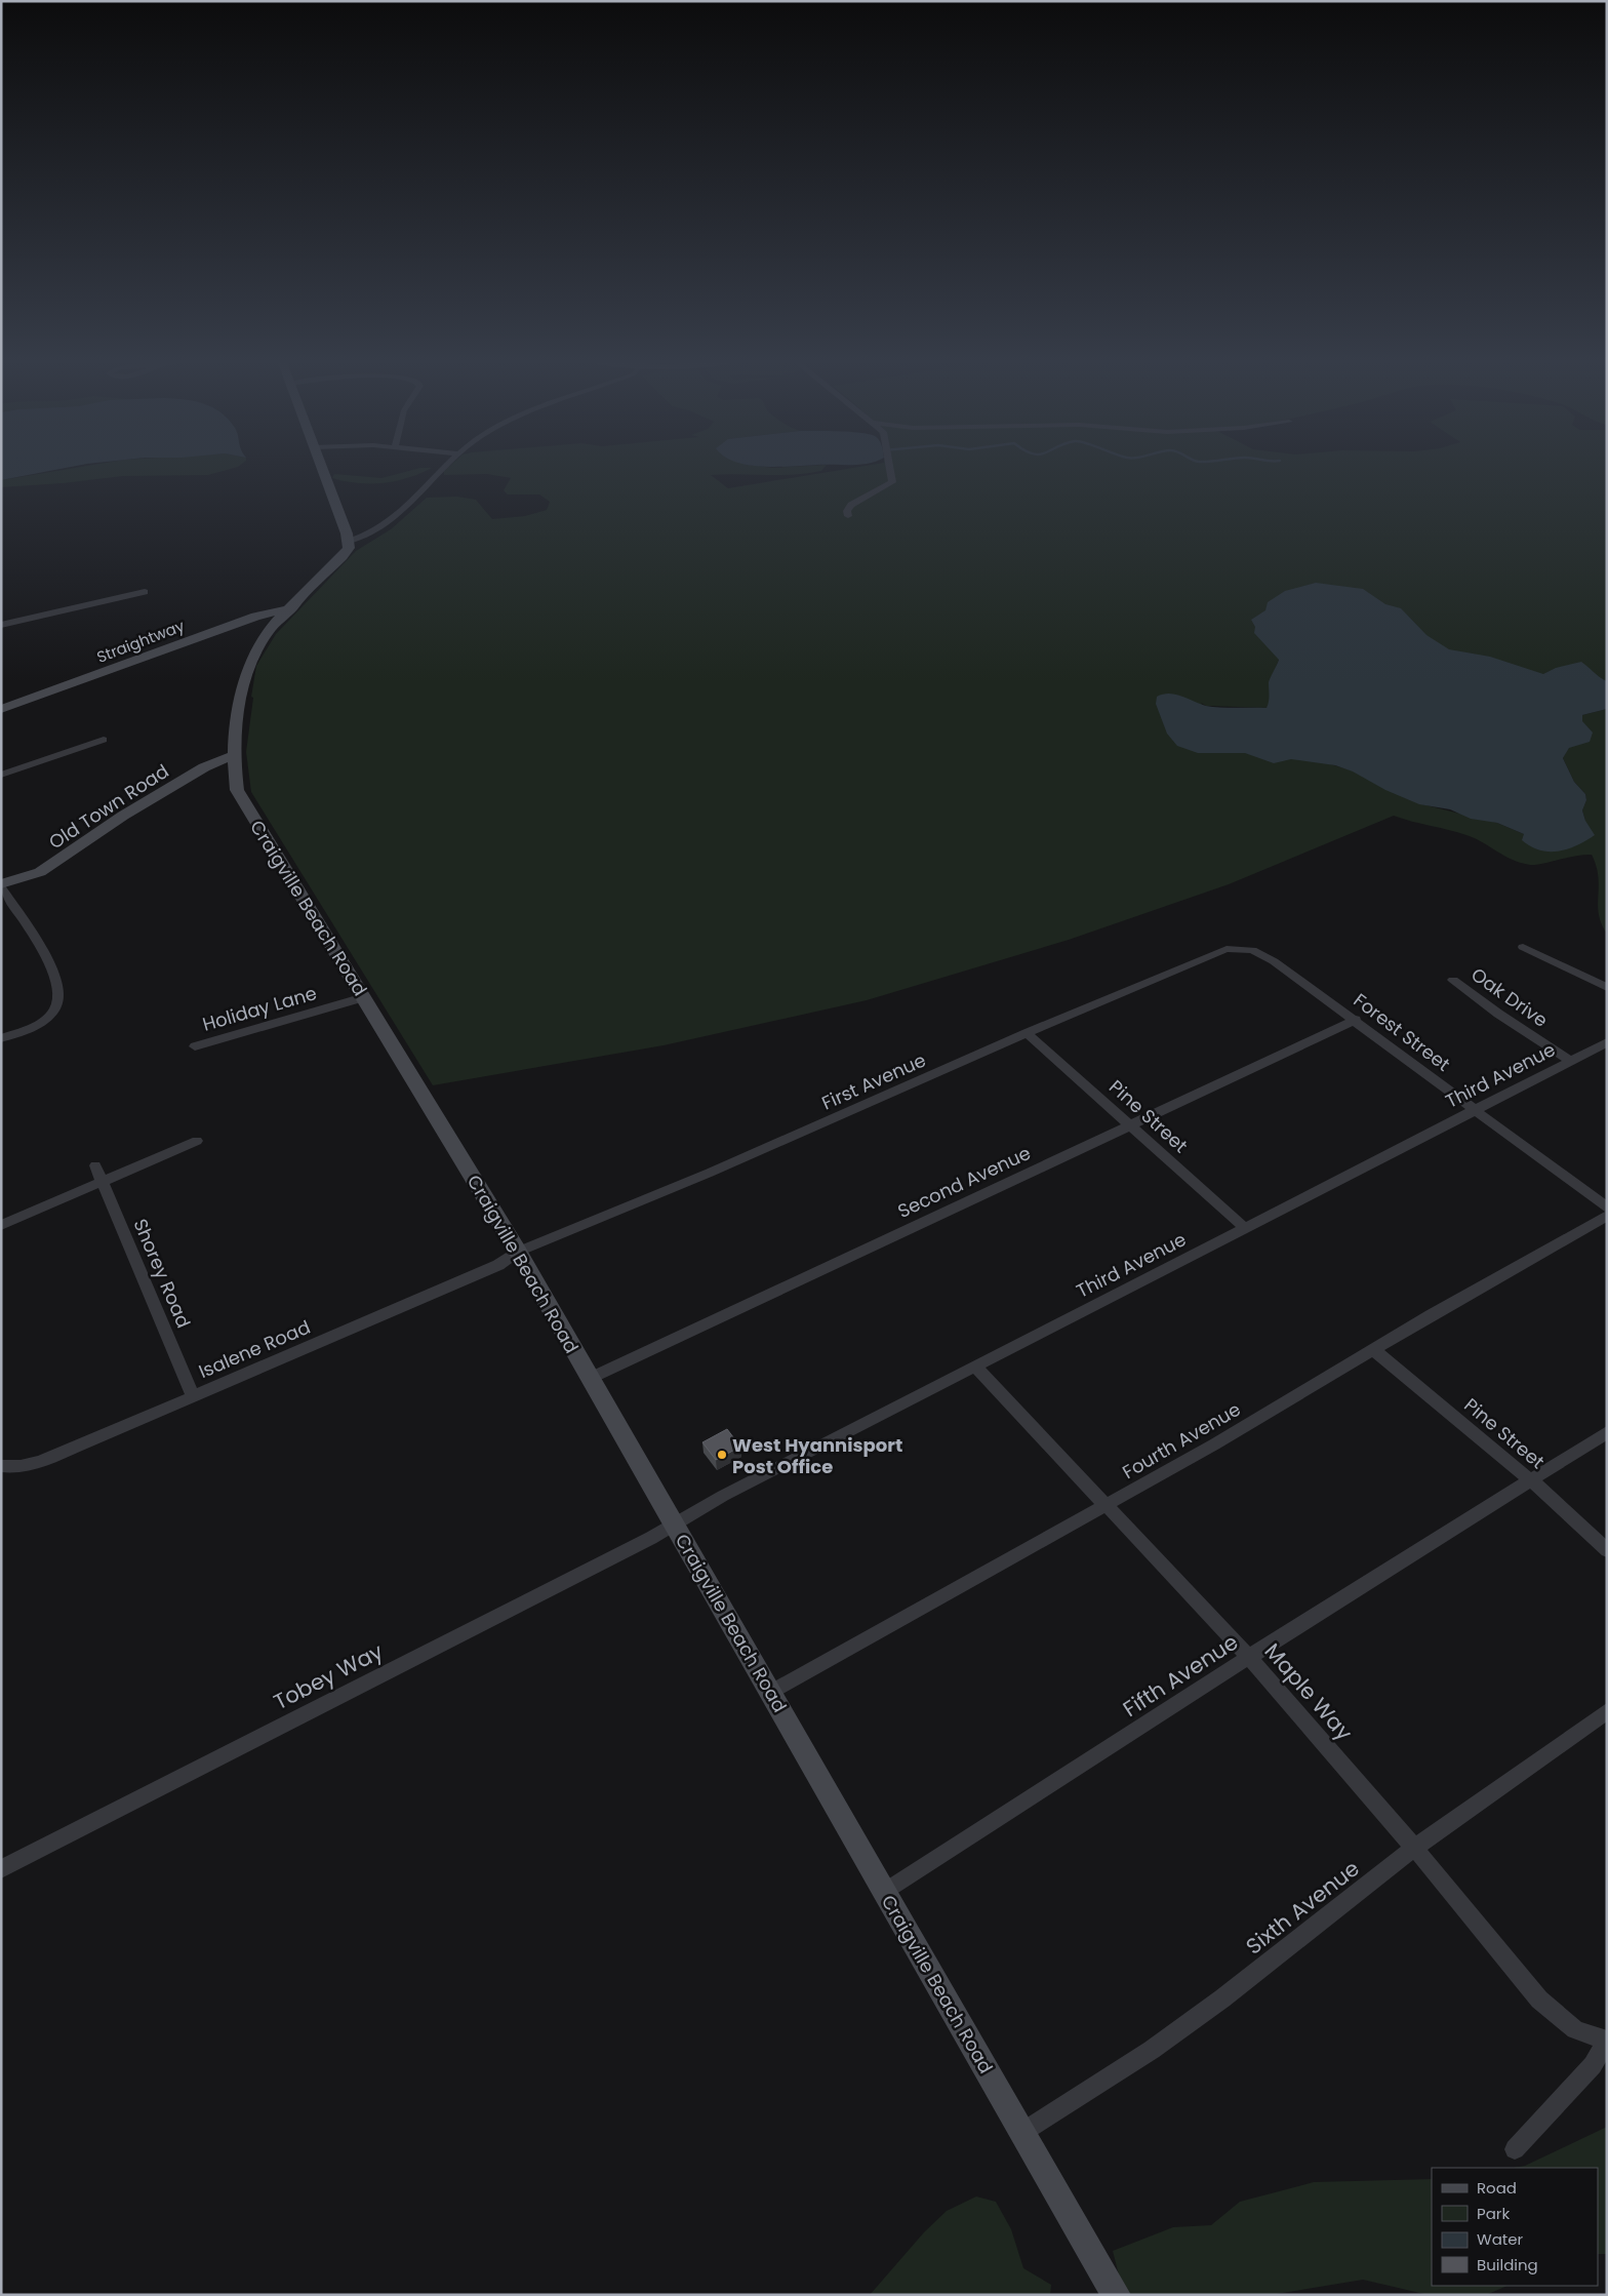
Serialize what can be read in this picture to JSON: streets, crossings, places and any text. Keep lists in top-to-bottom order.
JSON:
{
  "streets": {
    "main road": ["Straightway", "Old Town Road", "Craigville Beach Road"],
    "street": [
      "Oak Drive",
      "Holiday Lane",
      "Forest Street",
      "Third Avenue",
      "First Avenue",
      "Pine Street",
      "Second Avenue",
      "Shorey Road",
      "Isalene Road",
      "Fourth Avenue",
      "Fifth Avenue",
      "Tobey Way",
      "Maple Way",
      "Sixth Avenue"
    ]
  },
  "crossings": [
    ["Straightway", "Craigville Beach Road"],
    ["Old Town Road", "Craigville Beach Road"],
    ["Craigville Beach Road", "Holiday Lane"],
    ["Craigville Beach Road", "Third Avenue"],
    ["Craigville Beach Road", "First Avenue"],
    ["Craigville Beach Road", "Second Avenue"],
    ["Craigville Beach Road", "Isalene Road"],
    ["Craigville Beach Road", "Fourth Avenue"],
    ["Craigville Beach Road", "Fifth Avenue"],
    ["Craigville Beach Road", "Tobey Way"],
    ["Craigville Beach Road", "Sixth Avenue"],
    ["Oak Drive", "Third Avenue"],
    ["Forest Street", "Third Avenue"],
    ["Forest Street", "First Avenue"],
    ["Forest Street", "Second Avenue"],
    ["Third Avenue", "Pine Street"],
    ["Third Avenue", "Tobey Way"],
    ["Third Avenue", "Maple Way"],
    ["First Avenue", "Pine Street"],
    ["First Avenue", "Isalene Road"],
    ["Pine Street", "Second Avenue"],
    ["Pine Street", "Fourth Avenue"],
    ["Pine Street", "Fifth Avenue"],
    ["Shorey Road", "Isalene Road"],
    ["Fourth Avenue", "Maple Way"],
    ["Fifth Avenue", "Maple Way"],
    ["Maple Way", "Sixth Avenue"]
  ],
  "places": ["West Hyannisport Post Office"],
  "legend": [
    "Road",
    "Park",
    "Water",
    "Building"
  ]
}
